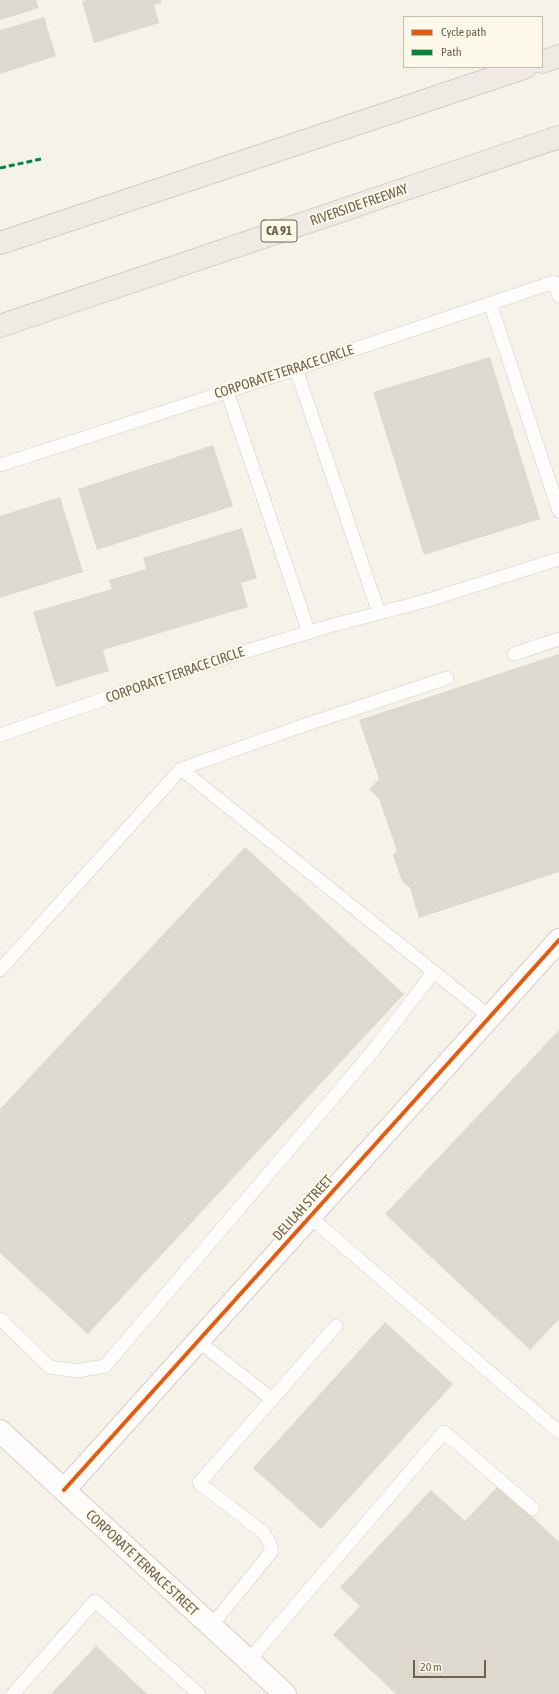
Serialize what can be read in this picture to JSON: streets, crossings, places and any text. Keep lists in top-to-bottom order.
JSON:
{
  "streets": {
    "highway": ["RIVERSIDE FREEWAY", "CA 91"],
    "street": ["DELILAH STREET", "CORPORATE TERRACE STREET"],
    "lane": ["CORPORATE TERRACE CIRCLE"]
  },
  "crossings": [
    ["DELILAH STREET", "CORPORATE TERRACE STREET"]
  ],
  "legend": ["Cycle path", "Path"],
  "scale_bar": "20 m"
}
